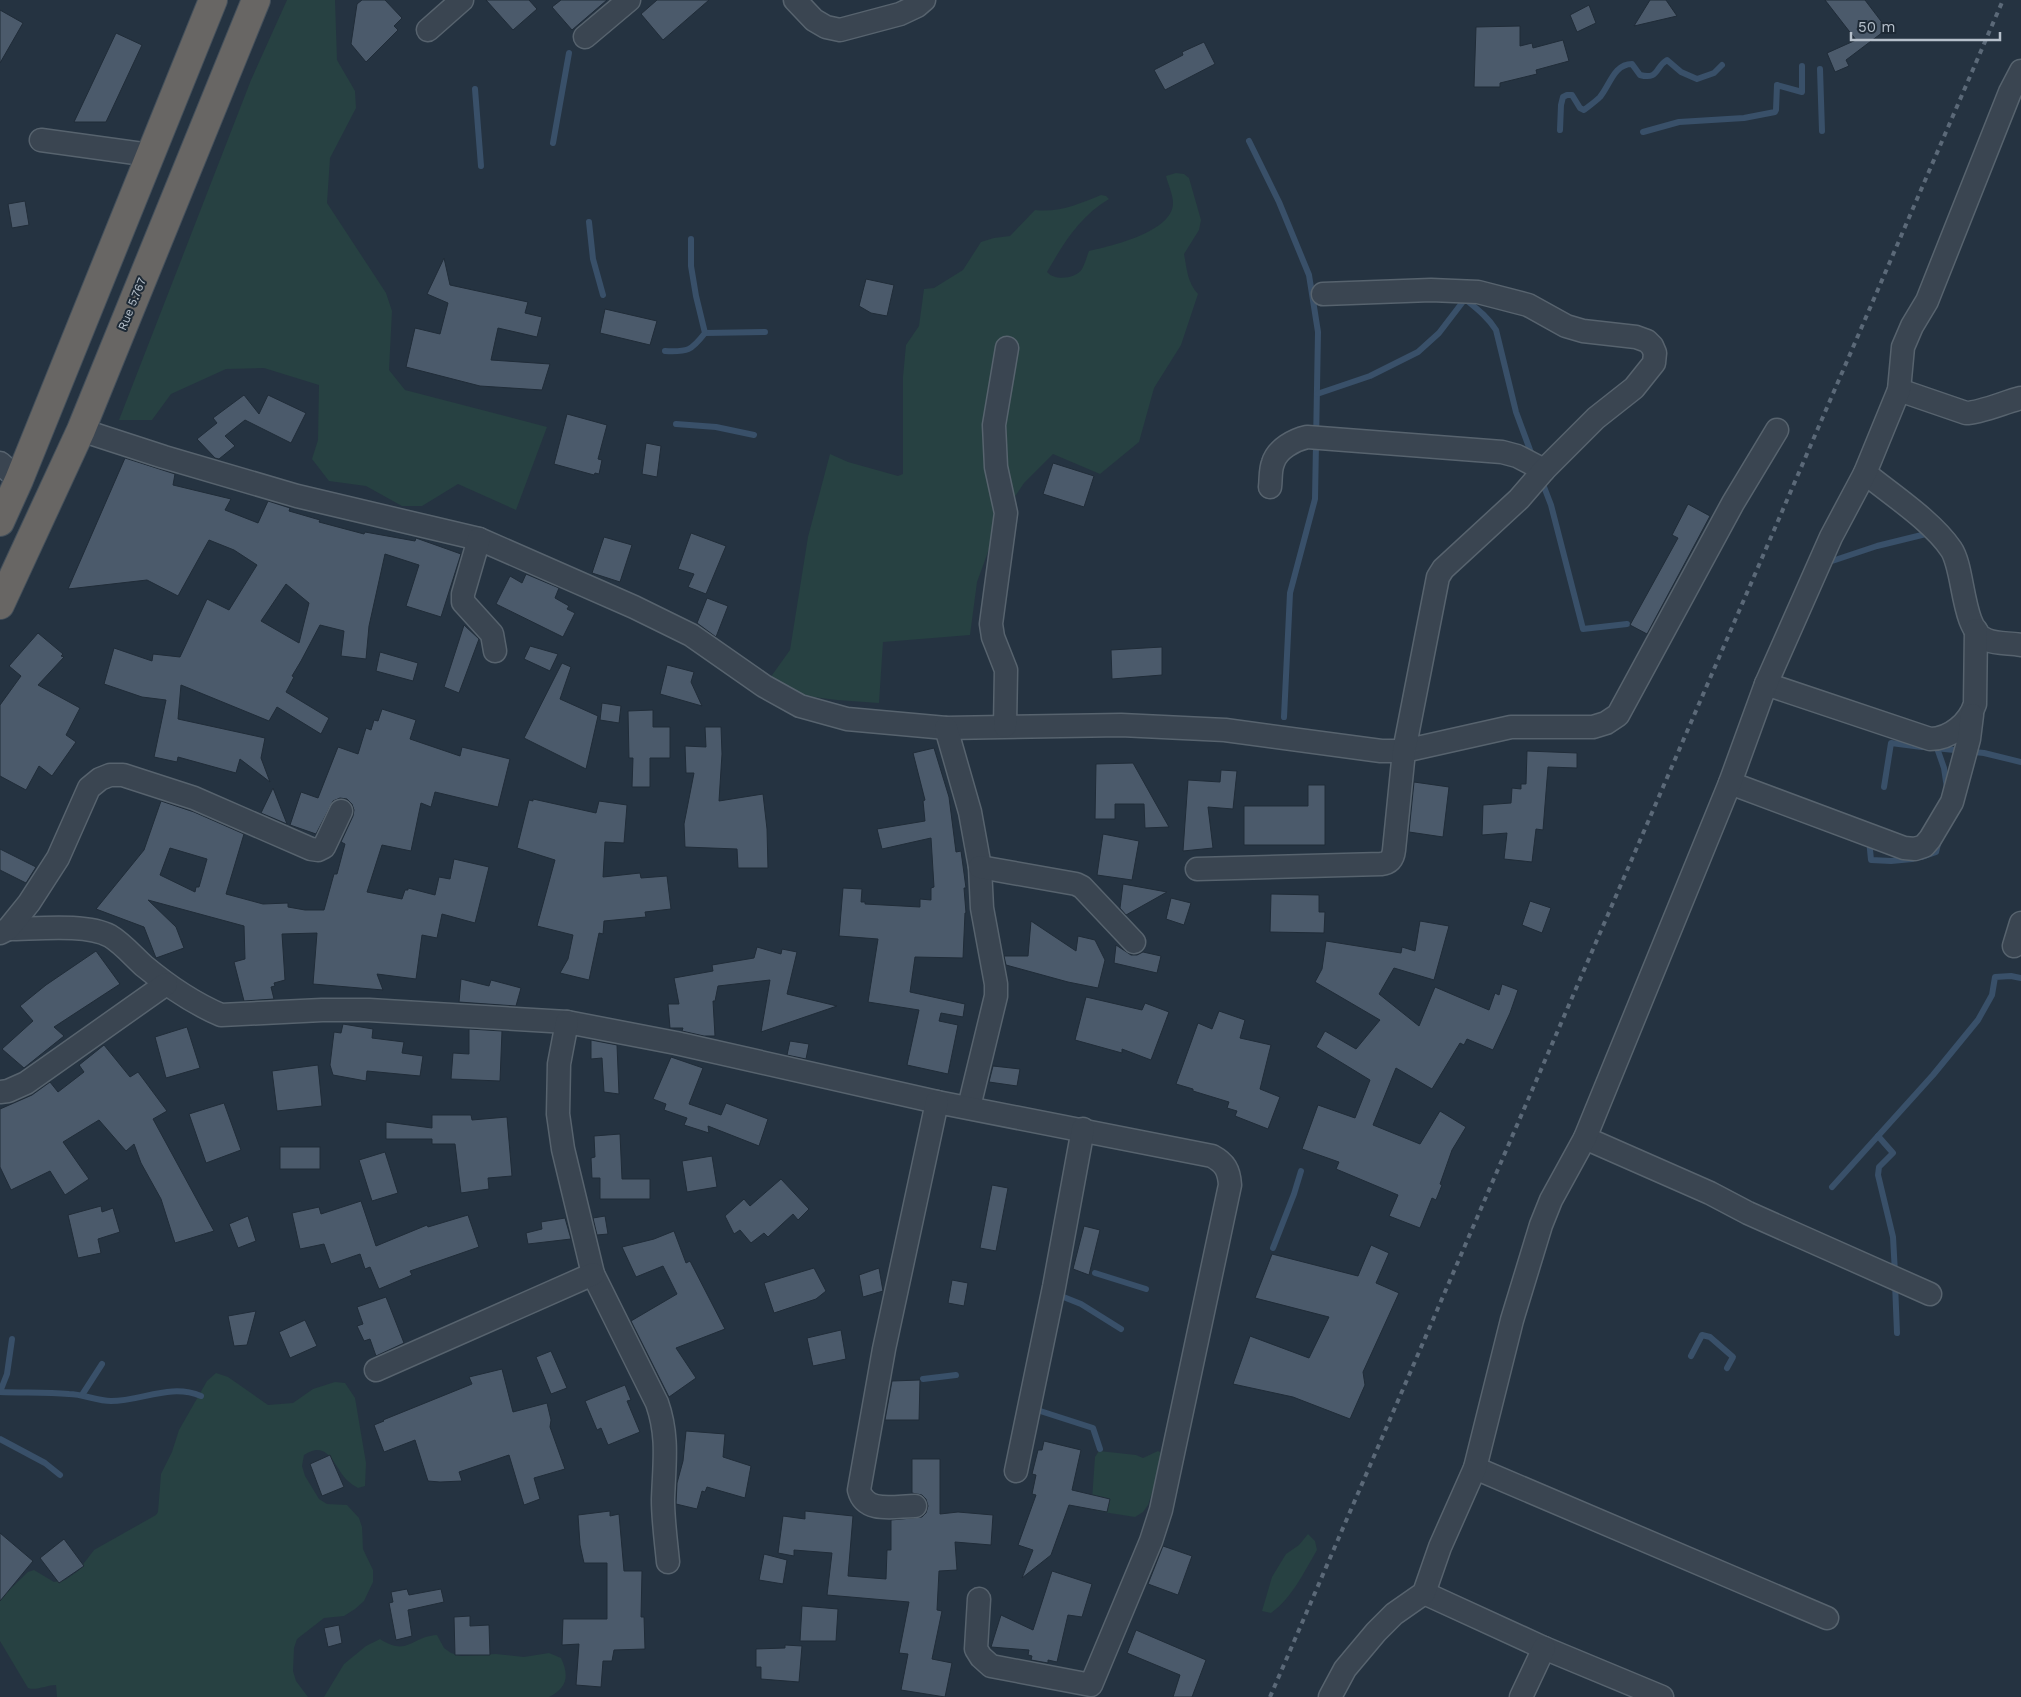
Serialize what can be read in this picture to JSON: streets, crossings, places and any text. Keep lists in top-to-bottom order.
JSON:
{
  "streets": {
    "highway": ["Rue 5.767"]
  },
  "scale_bar": "50 m"
}
